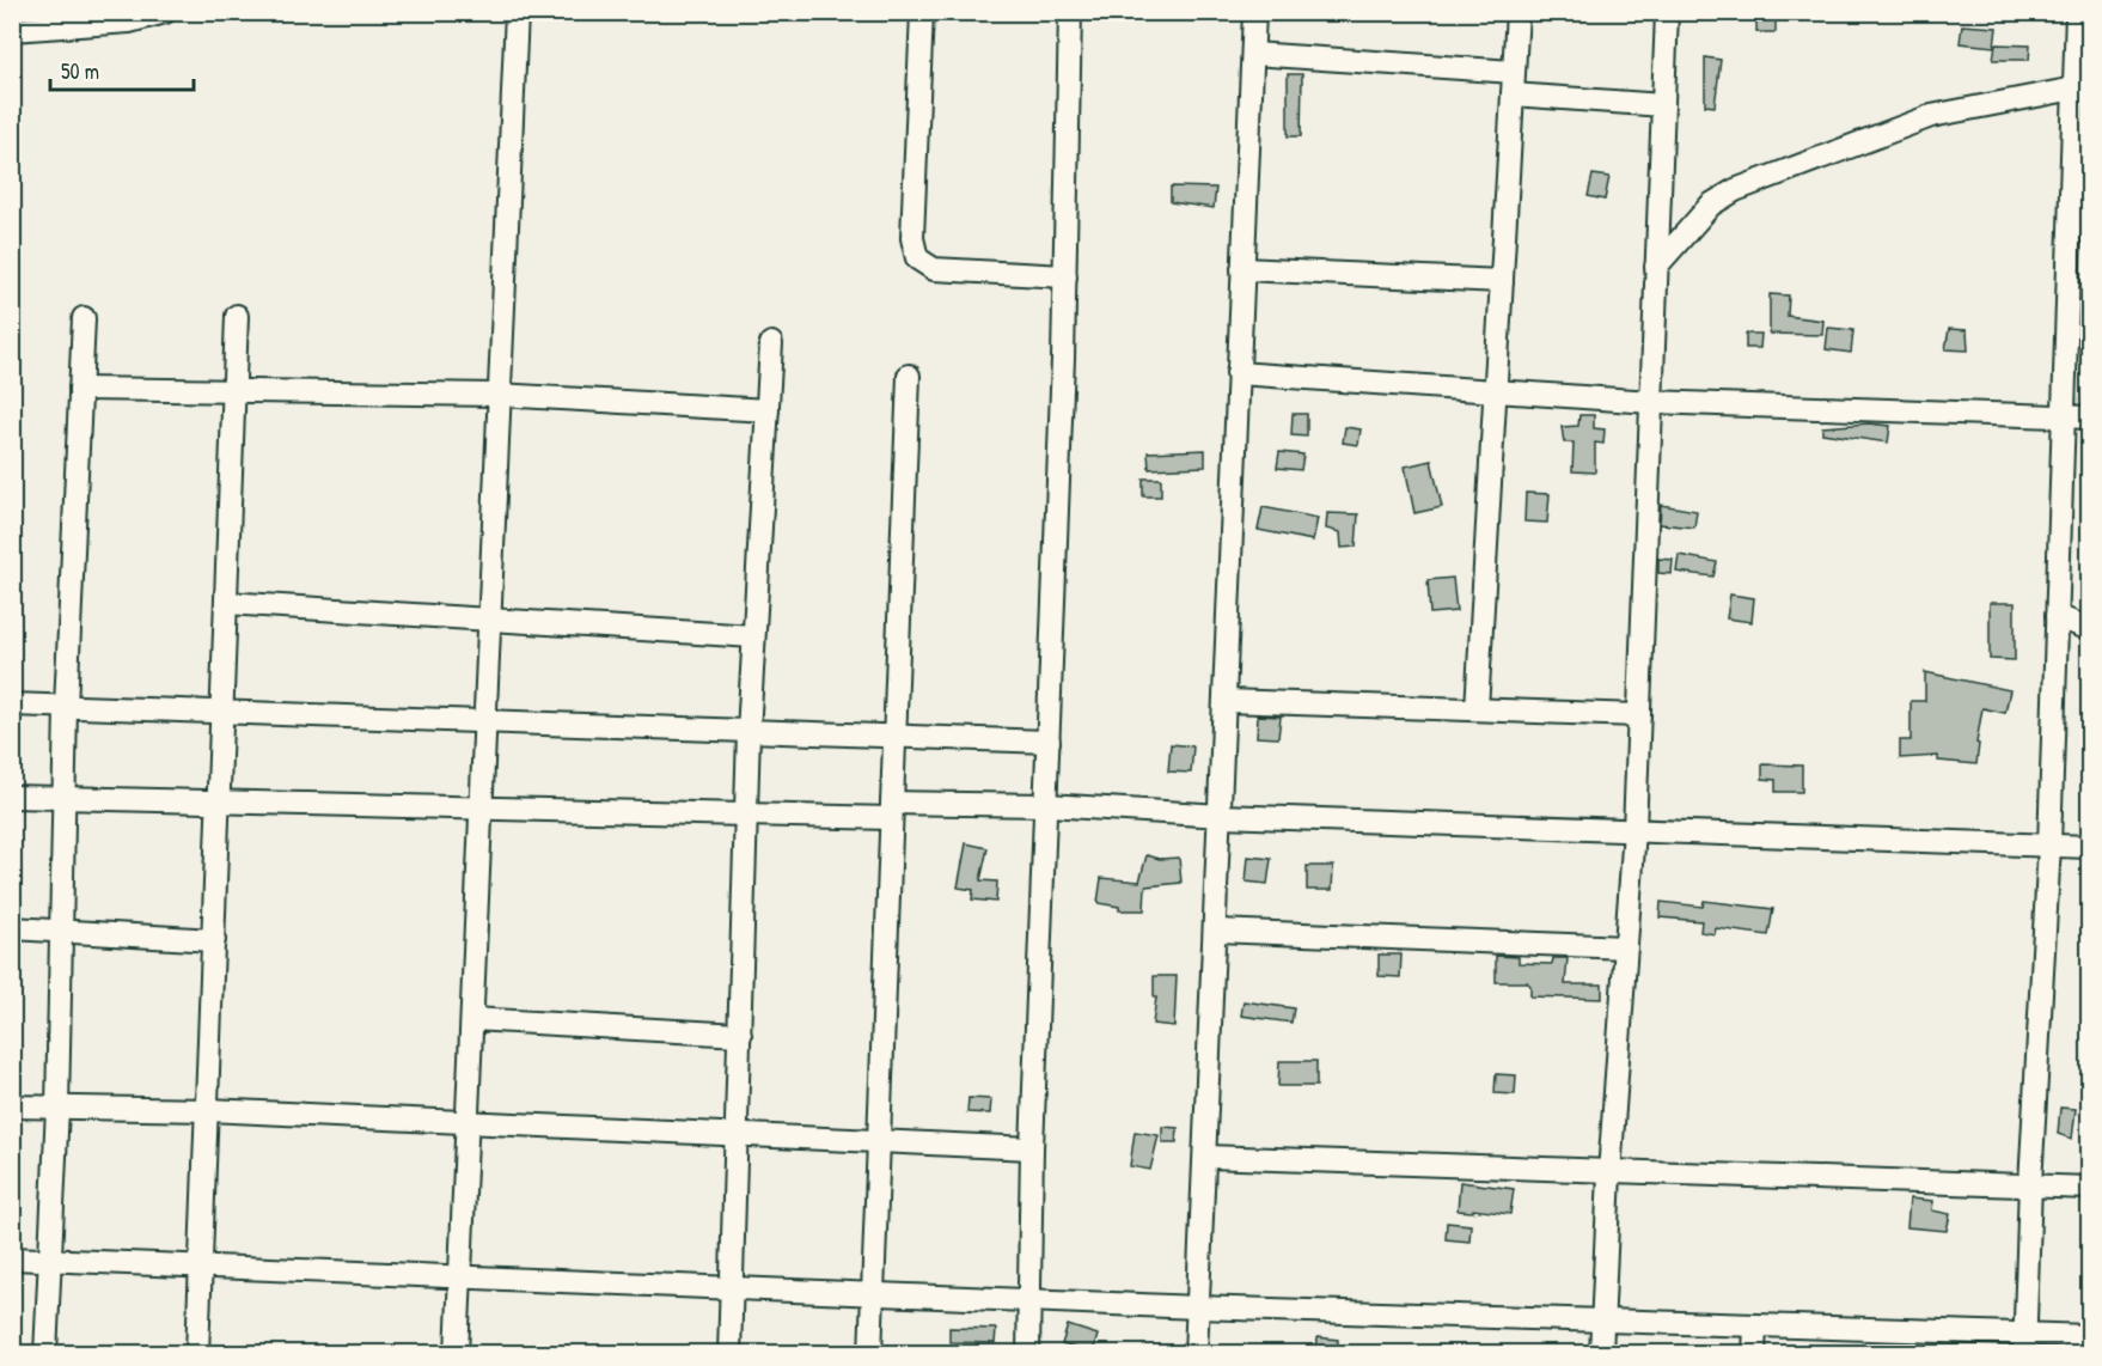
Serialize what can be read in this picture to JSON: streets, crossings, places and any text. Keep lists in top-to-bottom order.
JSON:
{
  "scale_bar": "50 m"
}
